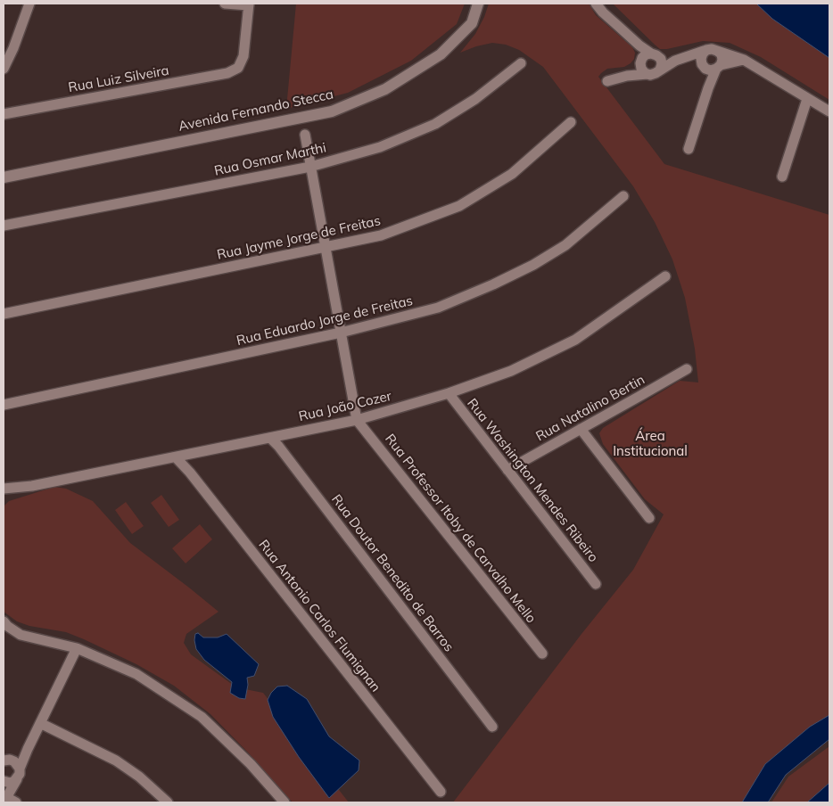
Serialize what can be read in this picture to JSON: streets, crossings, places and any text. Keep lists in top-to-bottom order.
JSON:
{
  "streets": {
    "street": [
      "Rua Luiz Silveira",
      "Avenida Fernando Stecca",
      "Rua Osmar Marthi",
      "Rua Jayme Jorge de Freitas",
      "Rua Eduardo Jorge de Freitas",
      "Rua João Cozer",
      "Rua Natalino Bertin",
      "Rua Washington Mendes Ribeiro",
      "Rua Professor Itoby de Carvalho Mello",
      "Rua Doutor Benedito de Barros",
      "Rua Antonio Carlos Flumignan"
    ]
  },
  "crossings": [
    ["Rua João Cozer", "Rua Washington Mendes Ribeiro"],
    ["Rua João Cozer", "Rua Professor Itoby de Carvalho Mello"],
    ["Rua João Cozer", "Rua Doutor Benedito de Barros"],
    ["Rua João Cozer", "Rua Antonio Carlos Flumignan"],
    ["Rua Natalino Bertin", "Rua Washington Mendes Ribeiro"]
  ],
  "parks": ["Área Institucional"]
}
